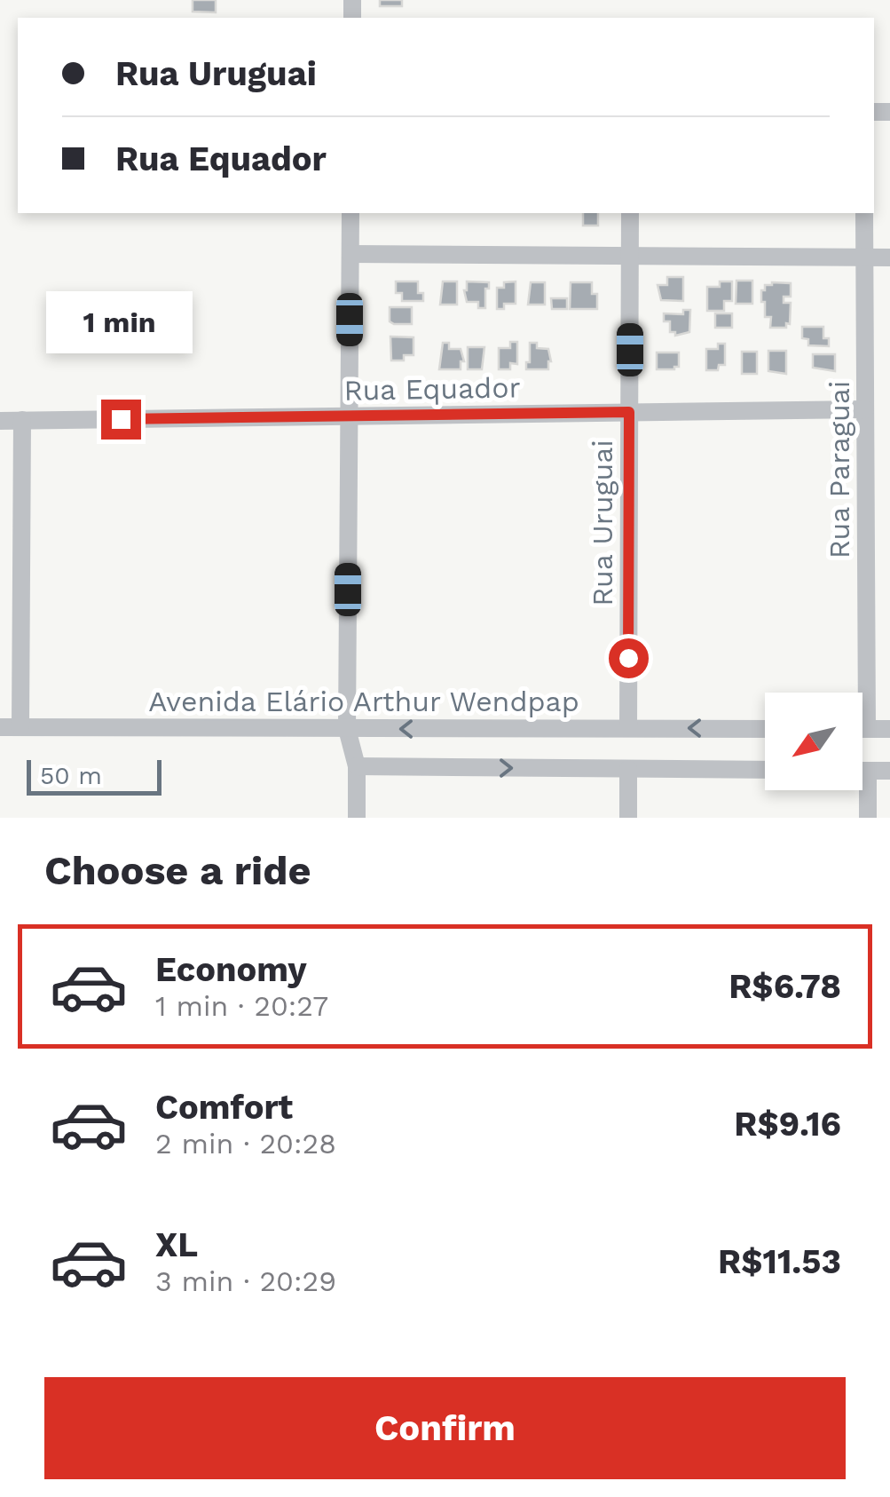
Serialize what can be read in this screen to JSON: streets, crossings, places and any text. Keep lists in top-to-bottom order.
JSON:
{
  "streets": {
    "street": [
      "Rua Equador",
      "Rua Paraguai",
      "Rua Uruguai",
      "Avenida Elário Arthur Wendpap"
    ]
  },
  "crossings": [
    ["Rua Equador", "Rua Paraguai"],
    ["Rua Equador", "Rua Uruguai"],
    ["Rua Uruguai", "Avenida Elário Arthur Wendpap"]
  ],
  "scale_bar": "50 m",
  "north": "bottom left",
  "page": {
    "banner": ["Rua Uruguai", "Rua Equador"],
    "bubble": "1 min",
    "scale": "50 m",
    "heading": "Choose a ride",
    "list": [
      {
        "name": "Economy",
        "note": "1 min · 20:27",
        "value": "R$6.78"
      },
      {
        "name": "Comfort",
        "note": "2 min · 20:28",
        "value": "R$9.16"
      },
      {
        "name": "XL",
        "note": "3 min · 20:29",
        "value": "R$11.53"
      }
    ],
    "buttons": "Confirm"
  }
}
